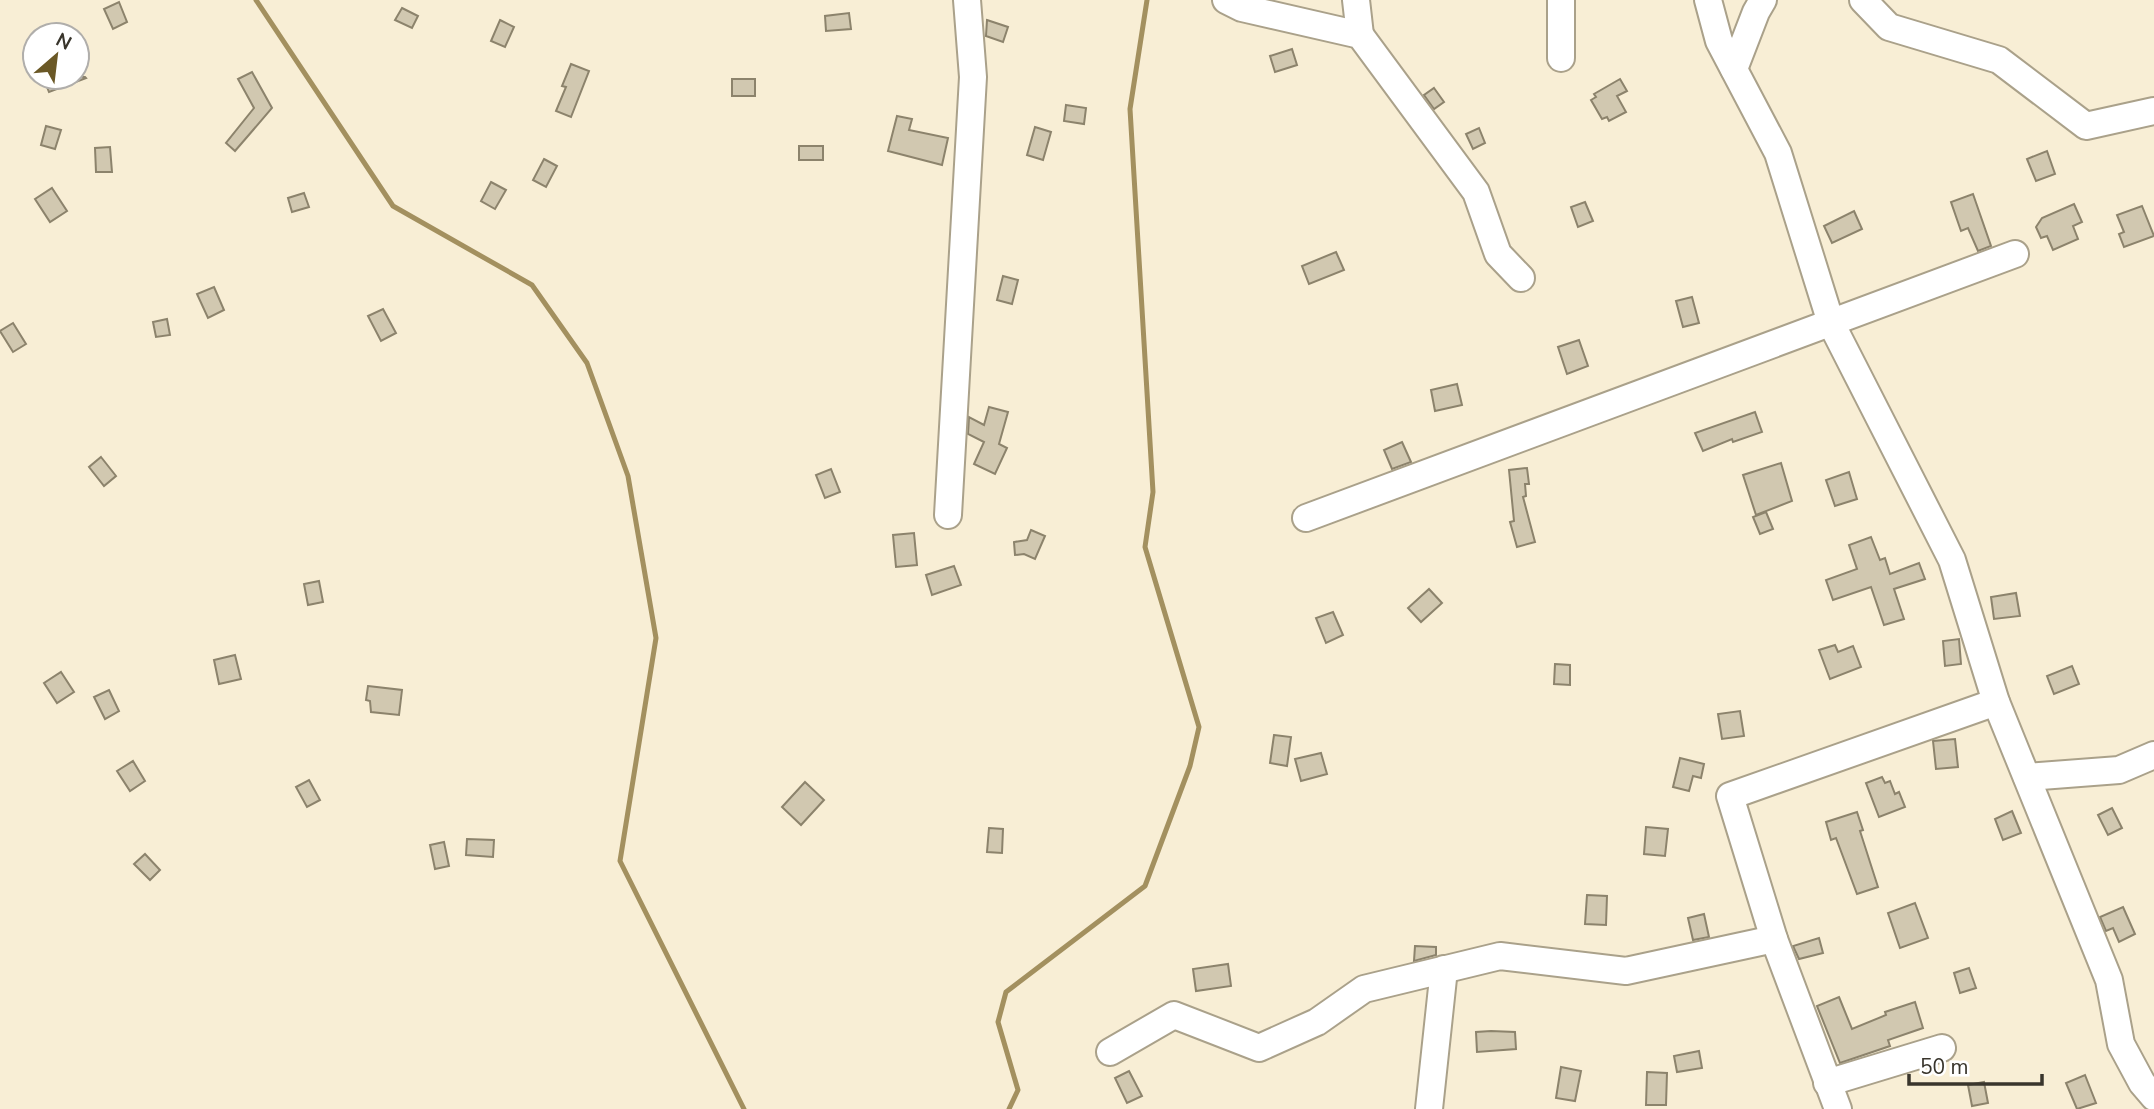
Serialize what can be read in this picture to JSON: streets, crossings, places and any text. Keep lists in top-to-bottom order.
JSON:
{
  "scale_bar": "50 m",
  "north": "top right"
}
